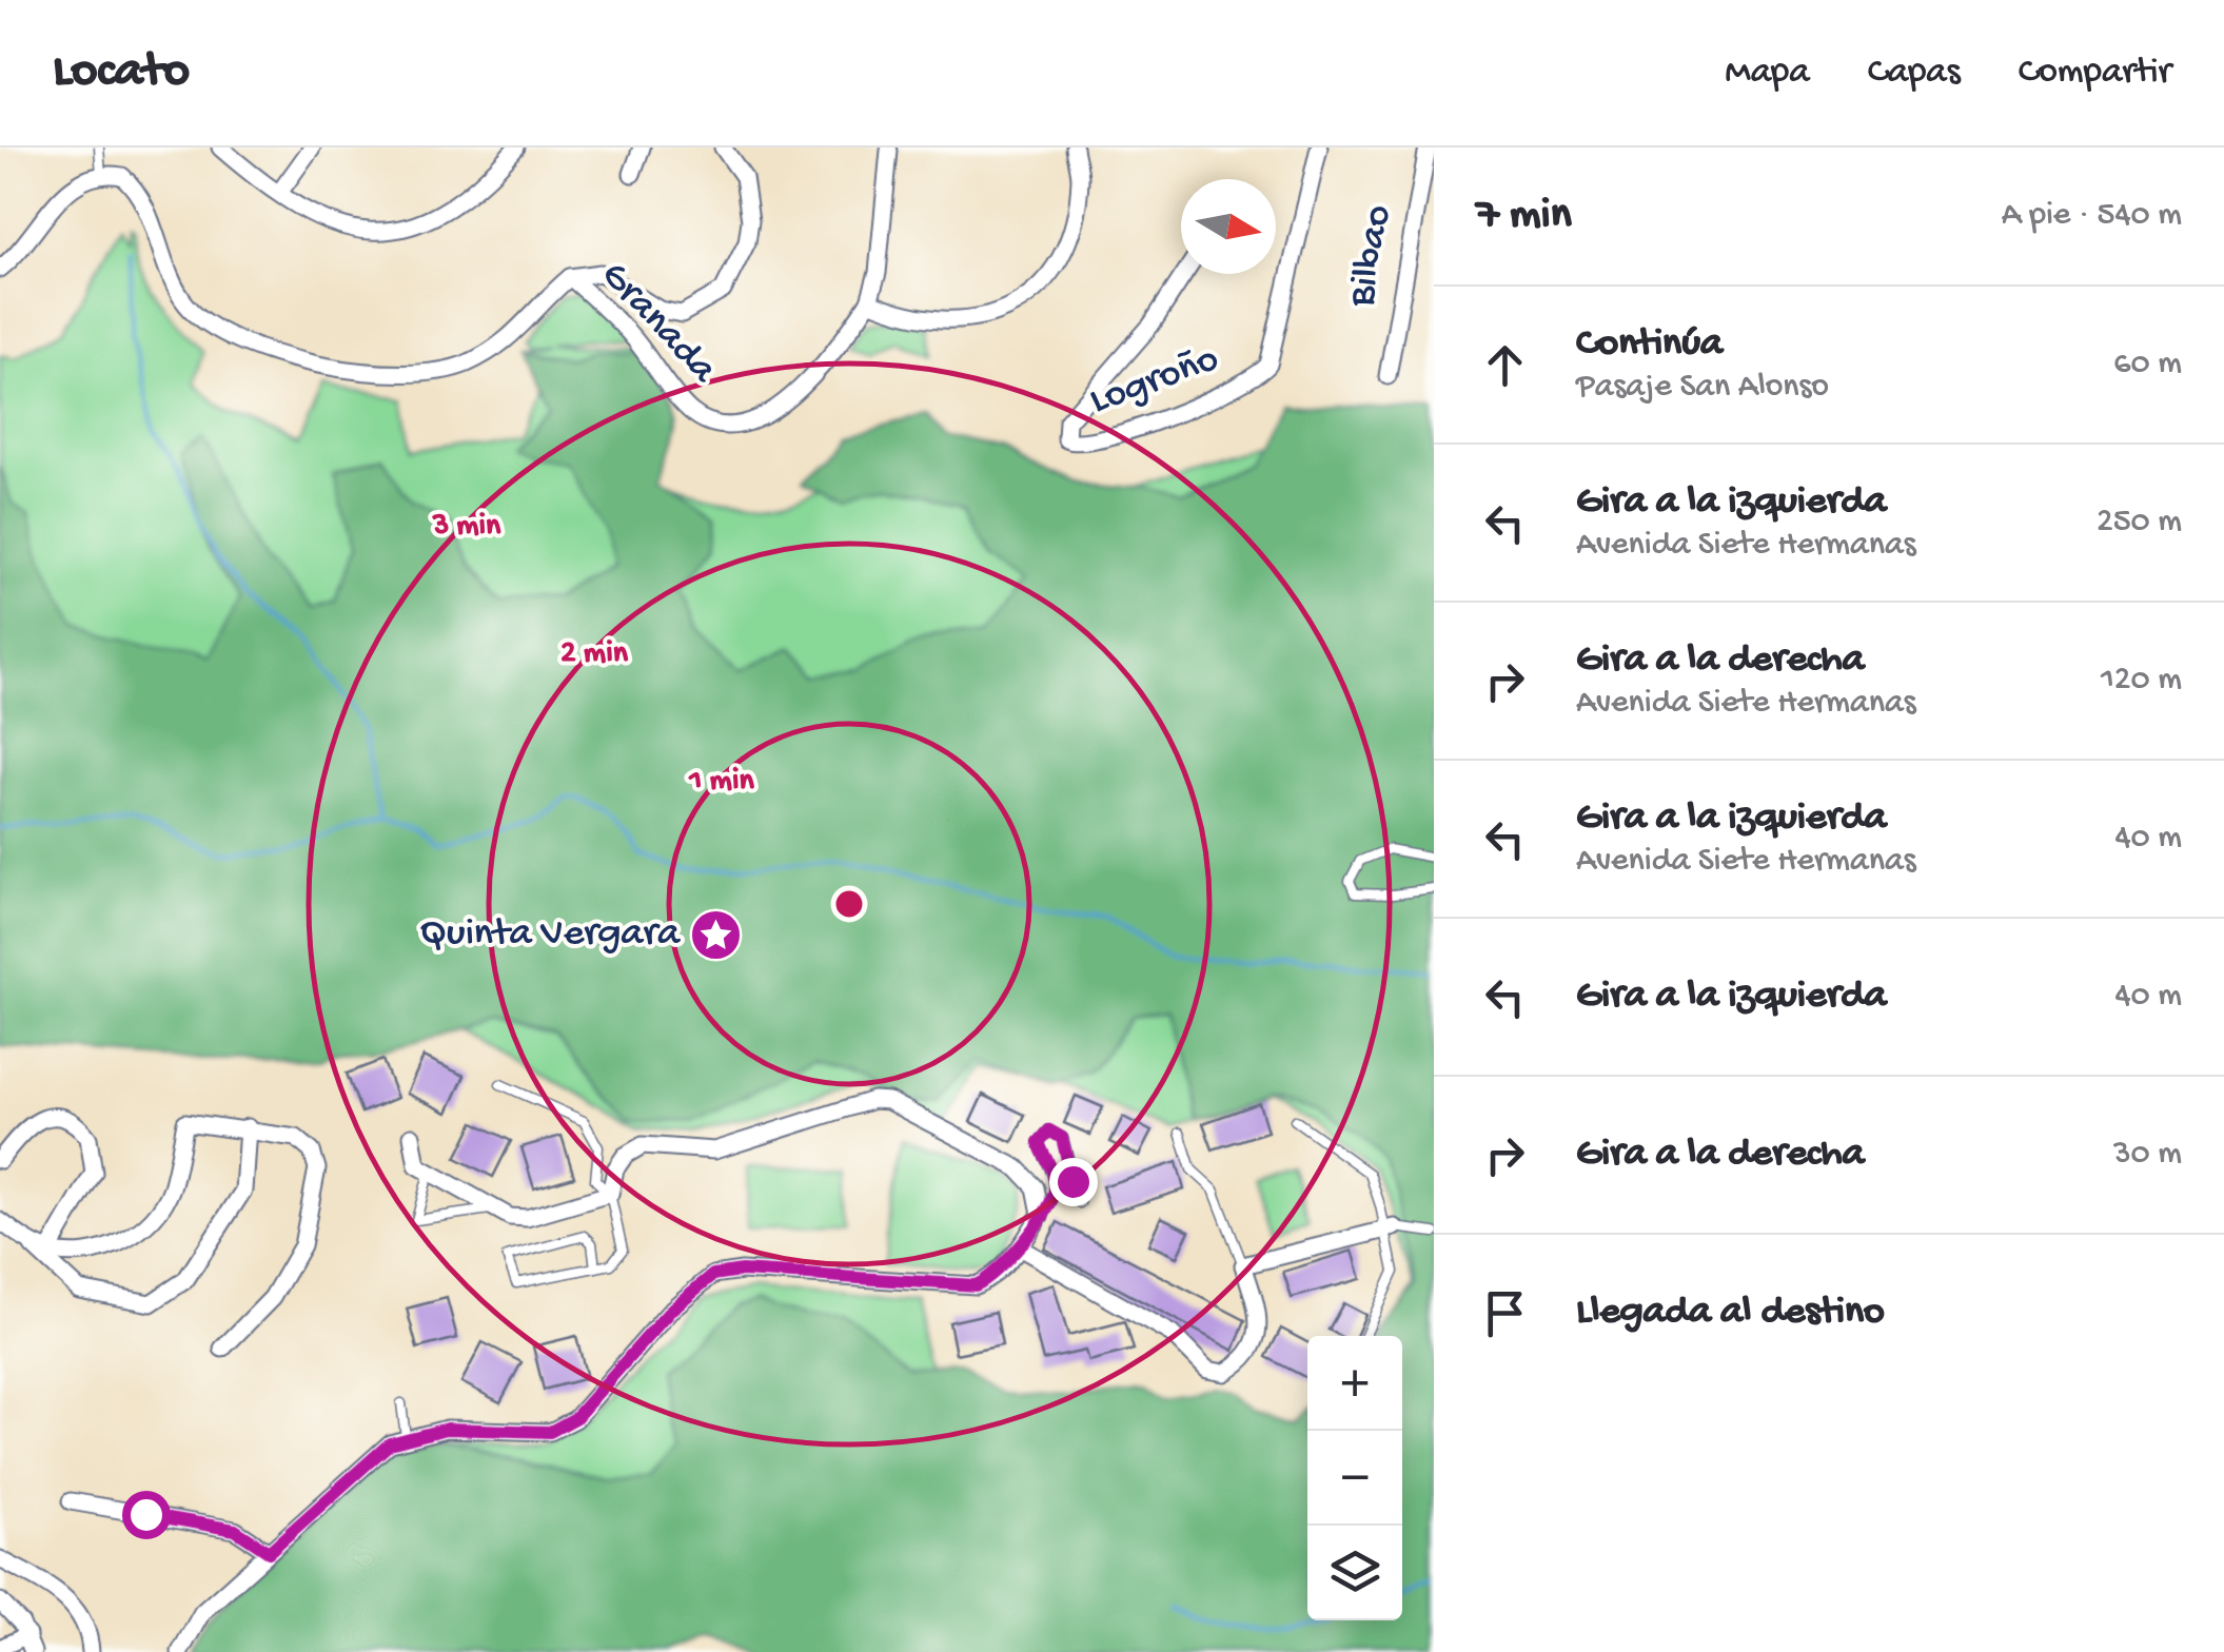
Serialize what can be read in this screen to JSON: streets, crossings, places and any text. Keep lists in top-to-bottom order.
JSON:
{
  "streets": {
    "street": ["Bilbao", "Granada", "Logroño"]
  },
  "places": {
    "place": ["Quinta Vergara"]
  },
  "north": "right",
  "page": {
    "header": "Locato",
    "nav": ["Mapa", "Capas", "Compartir"],
    "heading": ["7 min", "A pie · 540 m"],
    "list": [
      ["Continúa", "Pasaje San Alonso", "60 m"],
      ["Gira a la izquierda", "Avenida Siete Hermanas", "250 m"],
      ["Gira a la derecha", "Avenida Siete Hermanas", "120 m"],
      ["Gira a la izquierda", "Avenida Siete Hermanas", "40 m"],
      ["Gira a la izquierda", "40 m"],
      ["Gira a la derecha", "30 m"],
      "Llegada al destino"
    ],
    "map_buttons": ["+", "−"]
  },
  "rings": ["3 min", "2 min", "1 min"]
}
